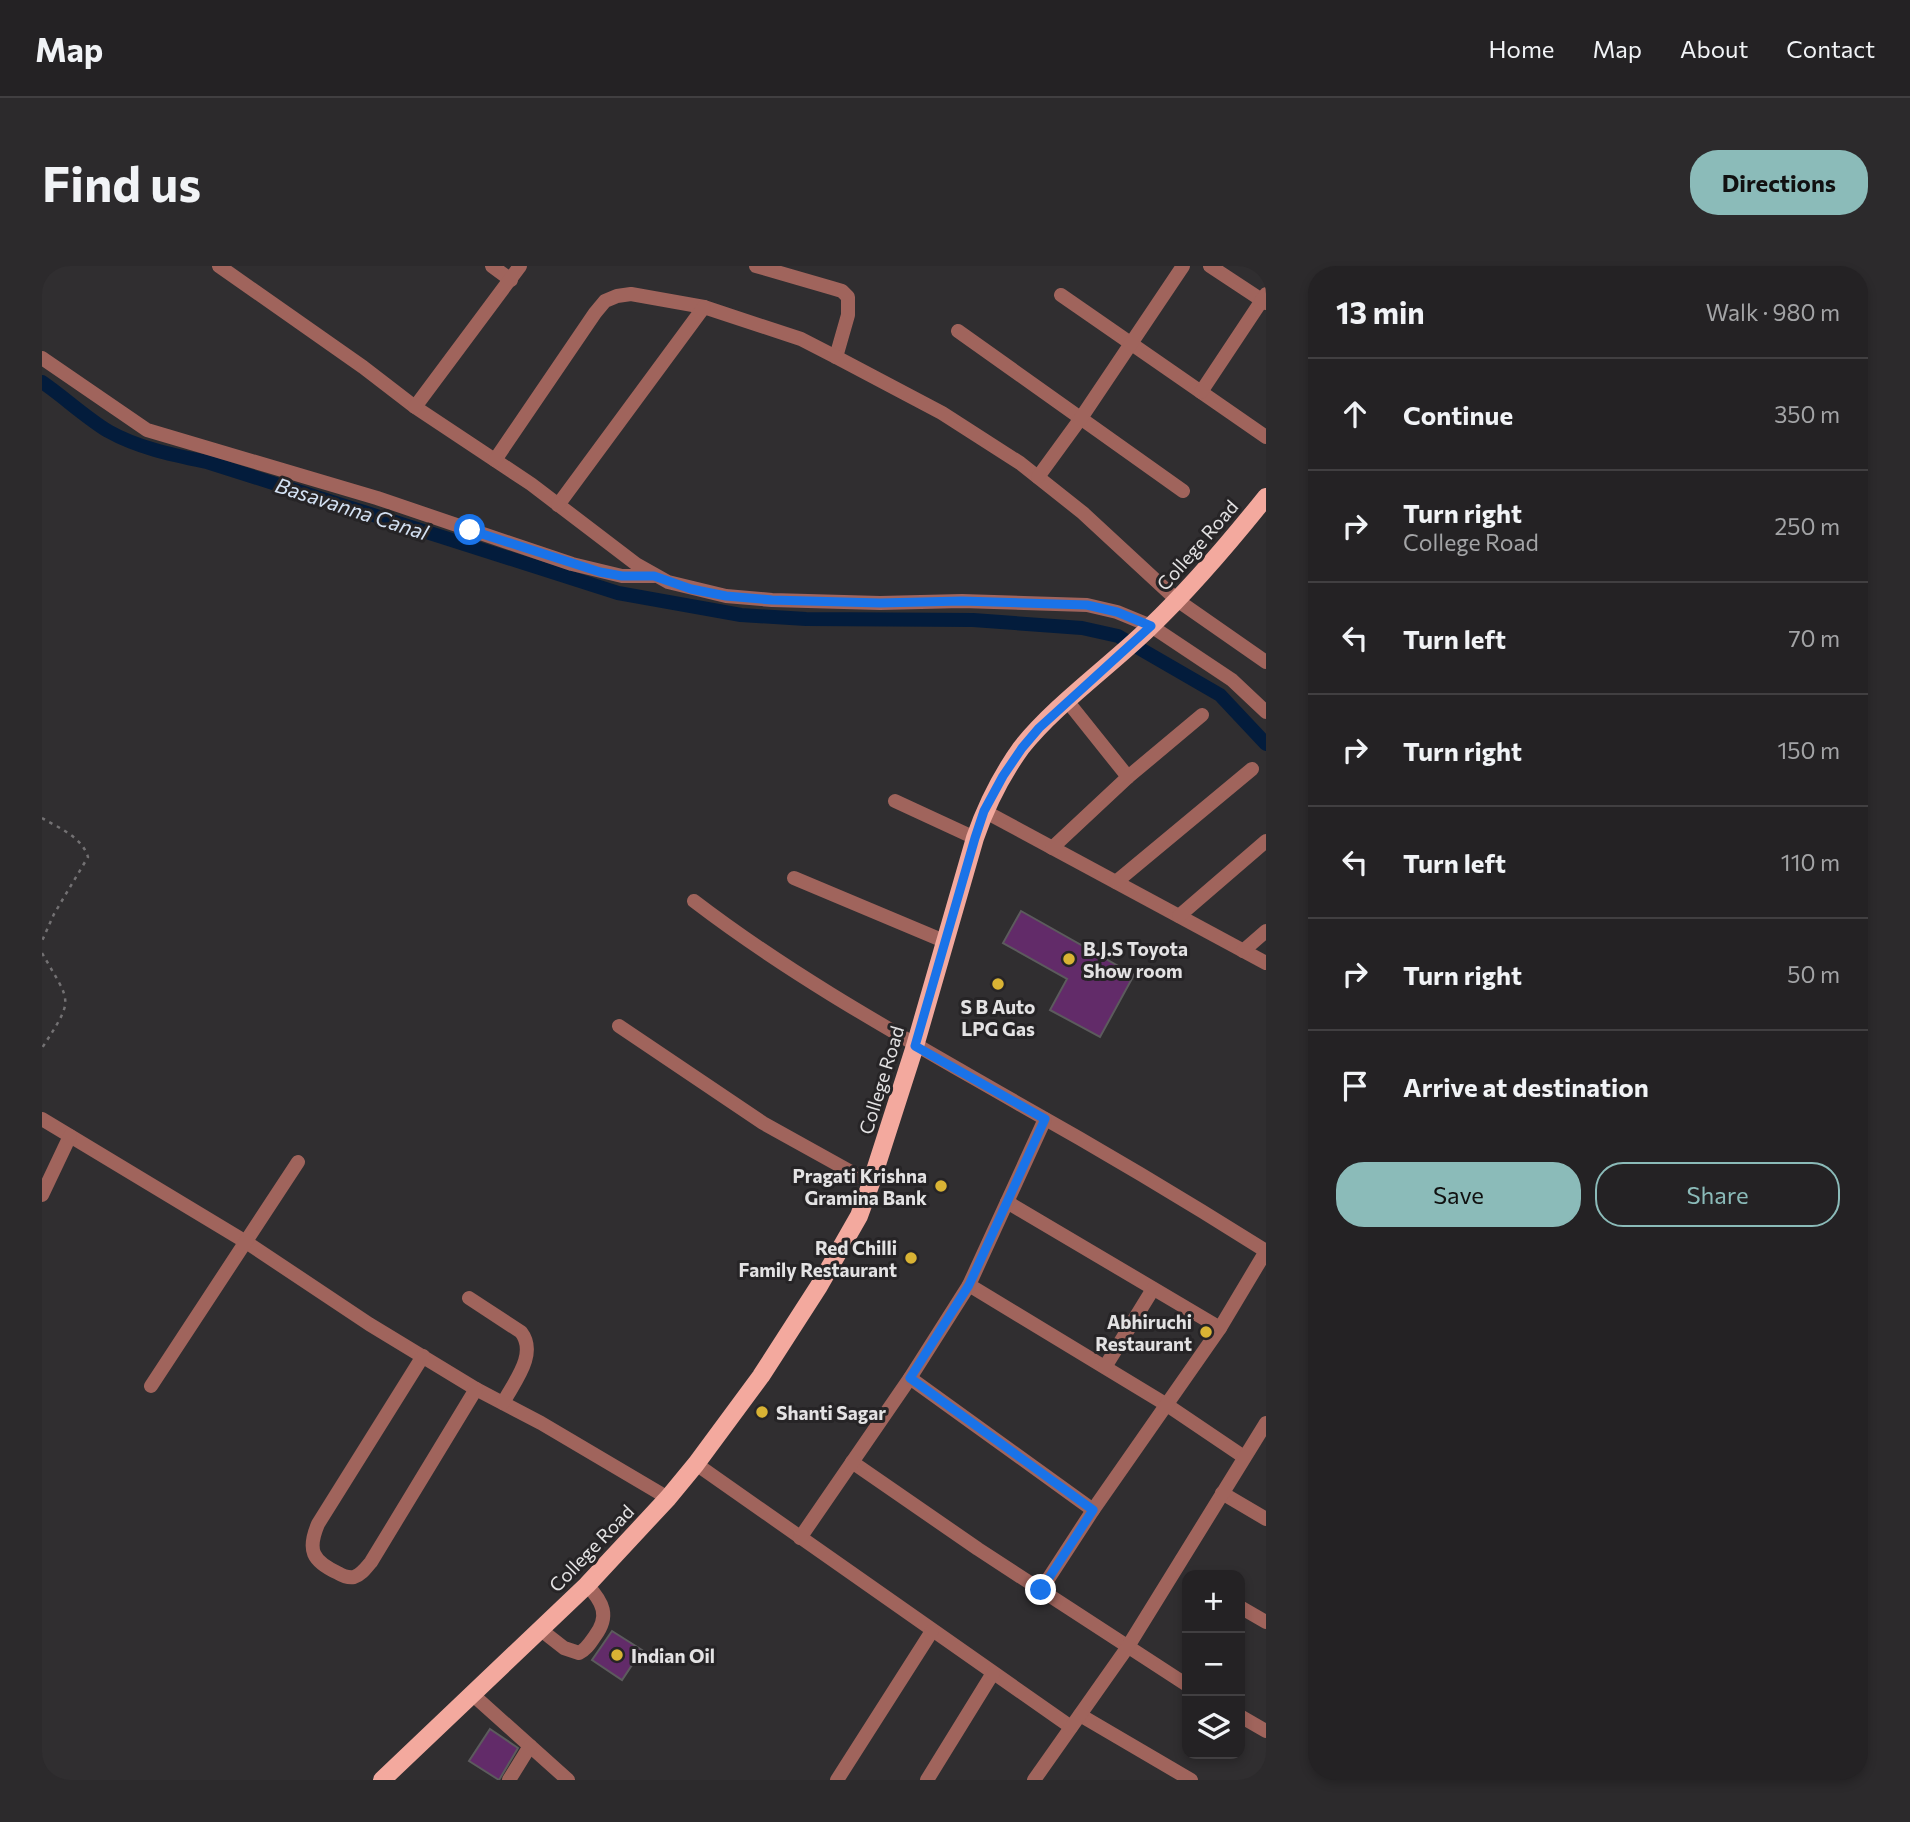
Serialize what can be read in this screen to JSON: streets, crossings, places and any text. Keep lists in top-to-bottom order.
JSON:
{
  "streets": {
    "main road": ["College Road"]
  },
  "water": ["Basavanna Canal"],
  "places": [
    "B.J.S Toyota Show room",
    "S B Auto LPG Gas",
    "Pragati Krishna Gramina Bank",
    "Red Chilli Family Restaurant",
    "Abhiruchi Restaurant",
    "Shanti Sagar",
    "Indian Oil"
  ],
  "page": {
    "header": "Map",
    "nav": [
      "Home",
      "Map",
      "About",
      "Contact"
    ],
    "buttons": [
      "Directions",
      ["Save", "Share"]
    ],
    "title": "Find us",
    "heading": ["13 min", "Walk · 980 m"],
    "list": [
      ["Continue", "350 m"],
      ["Turn right", "College Road", "250 m"],
      ["Turn left", "70 m"],
      ["Turn right", "150 m"],
      ["Turn left", "110 m"],
      ["Turn right", "50 m"],
      "Arrive at destination"
    ],
    "map_buttons": ["+", "−"]
  }
}
